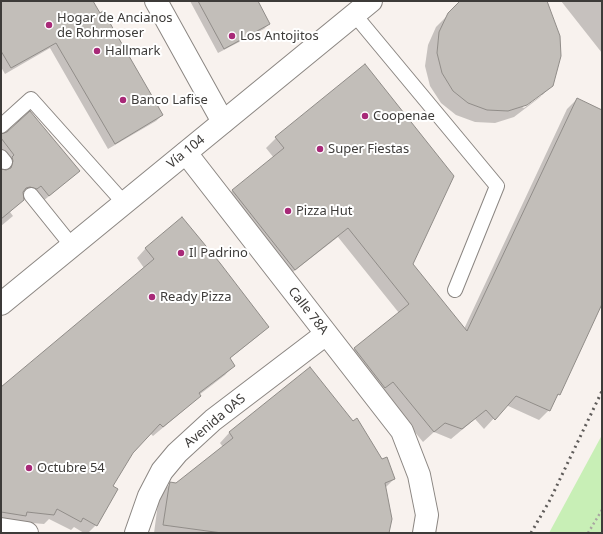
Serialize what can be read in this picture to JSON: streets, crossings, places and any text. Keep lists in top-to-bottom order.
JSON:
{
  "streets": {
    "street": ["Vía 104", "Calle 78A", "Avenida 0AS"]
  },
  "crossings": [
    ["Vía 104", "Calle 78A"],
    ["Calle 78A", "Avenida 0AS"]
  ],
  "places": [
    "Hogar de Ancianos de Rohrmoser",
    "Los Antojitos",
    "Hallmark",
    "Banco Lafise",
    "Coopenae",
    "Super Fiestas",
    "Pizza Hut",
    "Il Padrino",
    "Ready Pizza",
    "Octubre 54"
  ]
}
